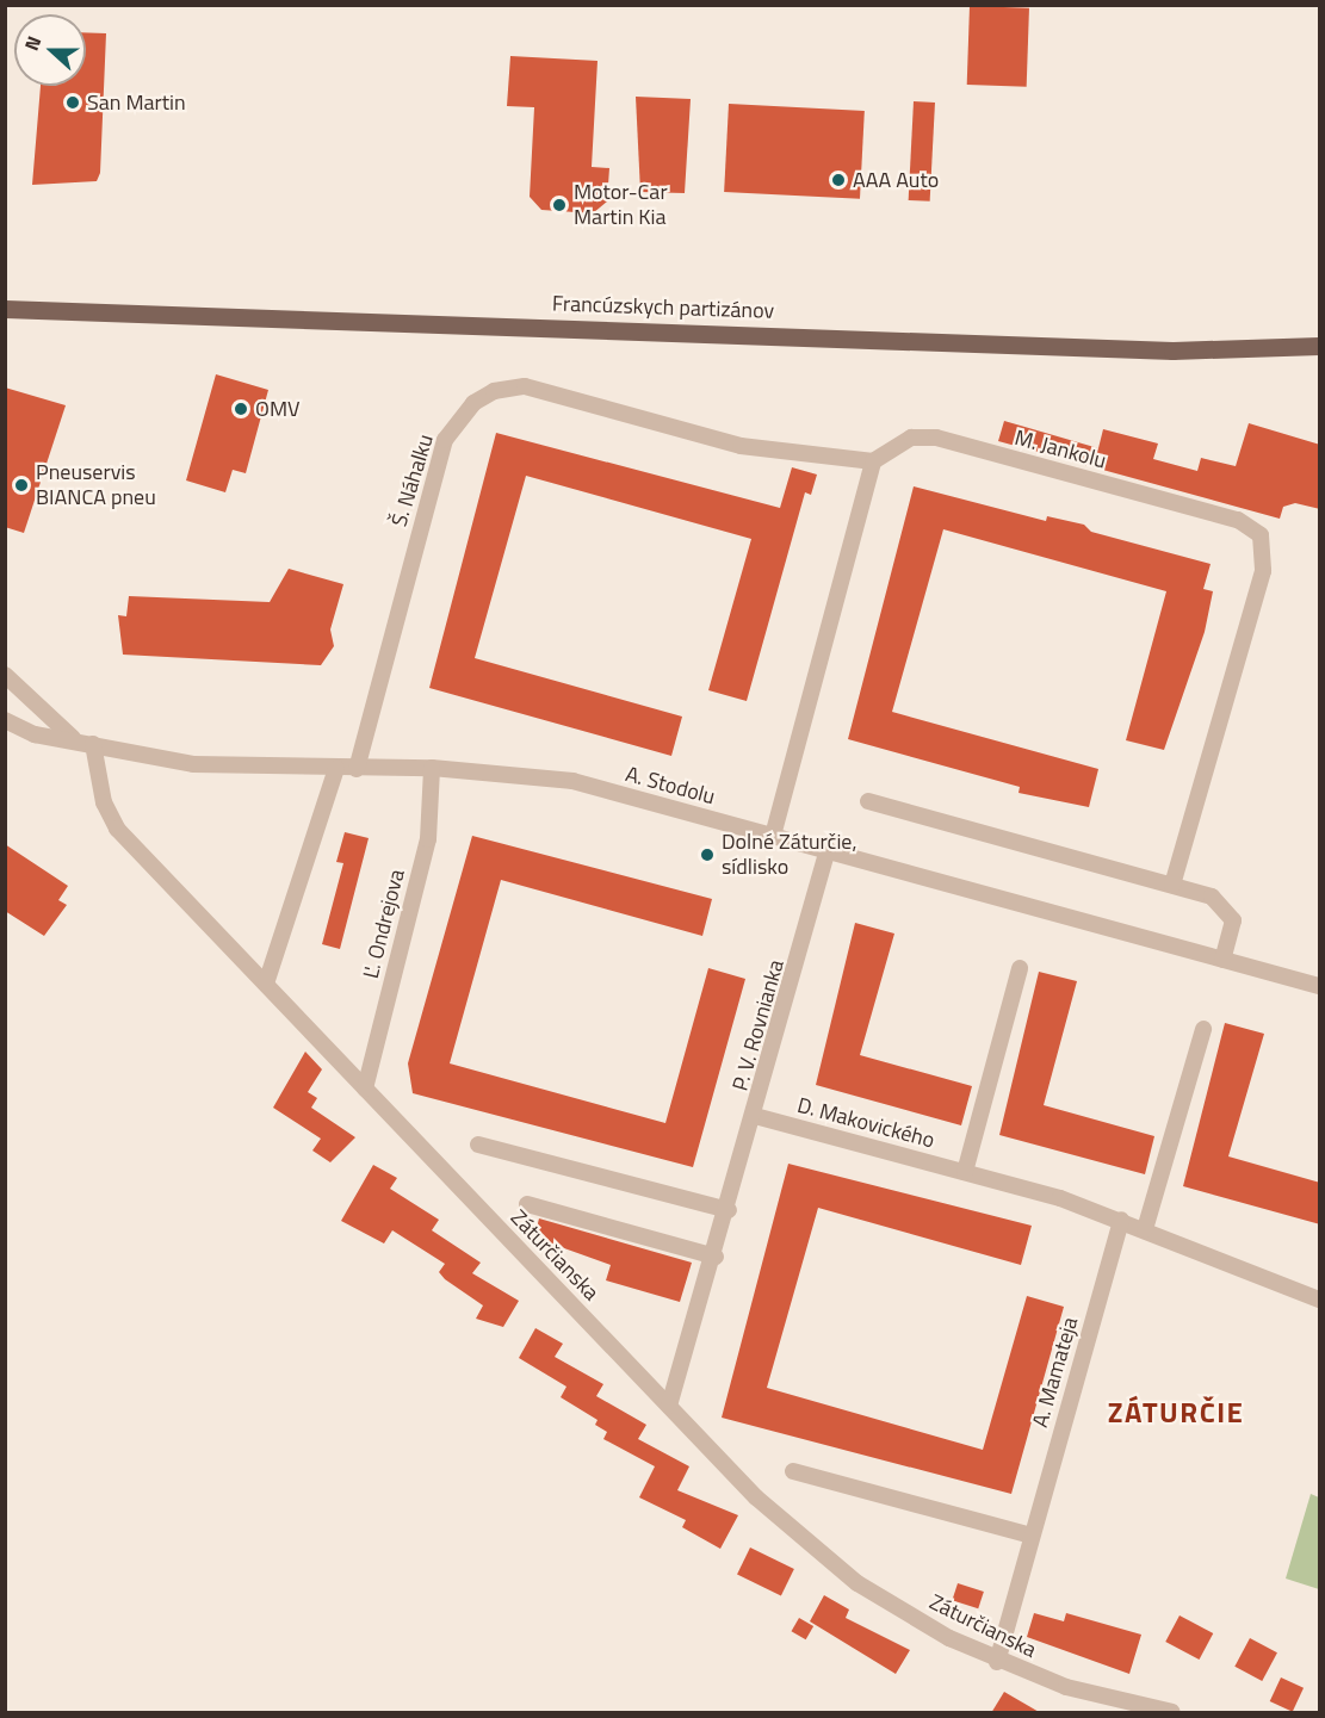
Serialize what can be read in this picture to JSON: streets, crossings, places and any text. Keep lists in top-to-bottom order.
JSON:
{
  "streets": {
    "main road": ["Francúzskych partizánov"],
    "street": [
      "M. Jankolu",
      "Š. Náhalku",
      "A. Stodolu",
      "Ľ. Ondrejova",
      "P. V. Rovnianka",
      "D. Makovického",
      "Záturčianska",
      "A. Mamateja"
    ]
  },
  "crossings": [
    ["M. Jankolu", "Š. Náhalku"],
    ["Š. Náhalku", "A. Stodolu"],
    ["A. Stodolu", "Ľ. Ondrejova"],
    ["A. Stodolu", "P. V. Rovnianka"],
    ["A. Stodolu", "Záturčianska"],
    ["Ľ. Ondrejova", "Záturčianska"],
    ["P. V. Rovnianka", "D. Makovického"],
    ["P. V. Rovnianka", "Záturčianska"],
    ["D. Makovického", "A. Mamateja"],
    ["Záturčianska", "A. Mamateja"]
  ],
  "districts": ["ZÁTURČIE"],
  "places": [
    "San Martin",
    "AAA Auto",
    "Motor-Car Martin Kia",
    "OMV",
    "Pneuservis BIANCA pneu",
    "Dolné Záturčie, sídlisko"
  ],
  "north": "left"
}
